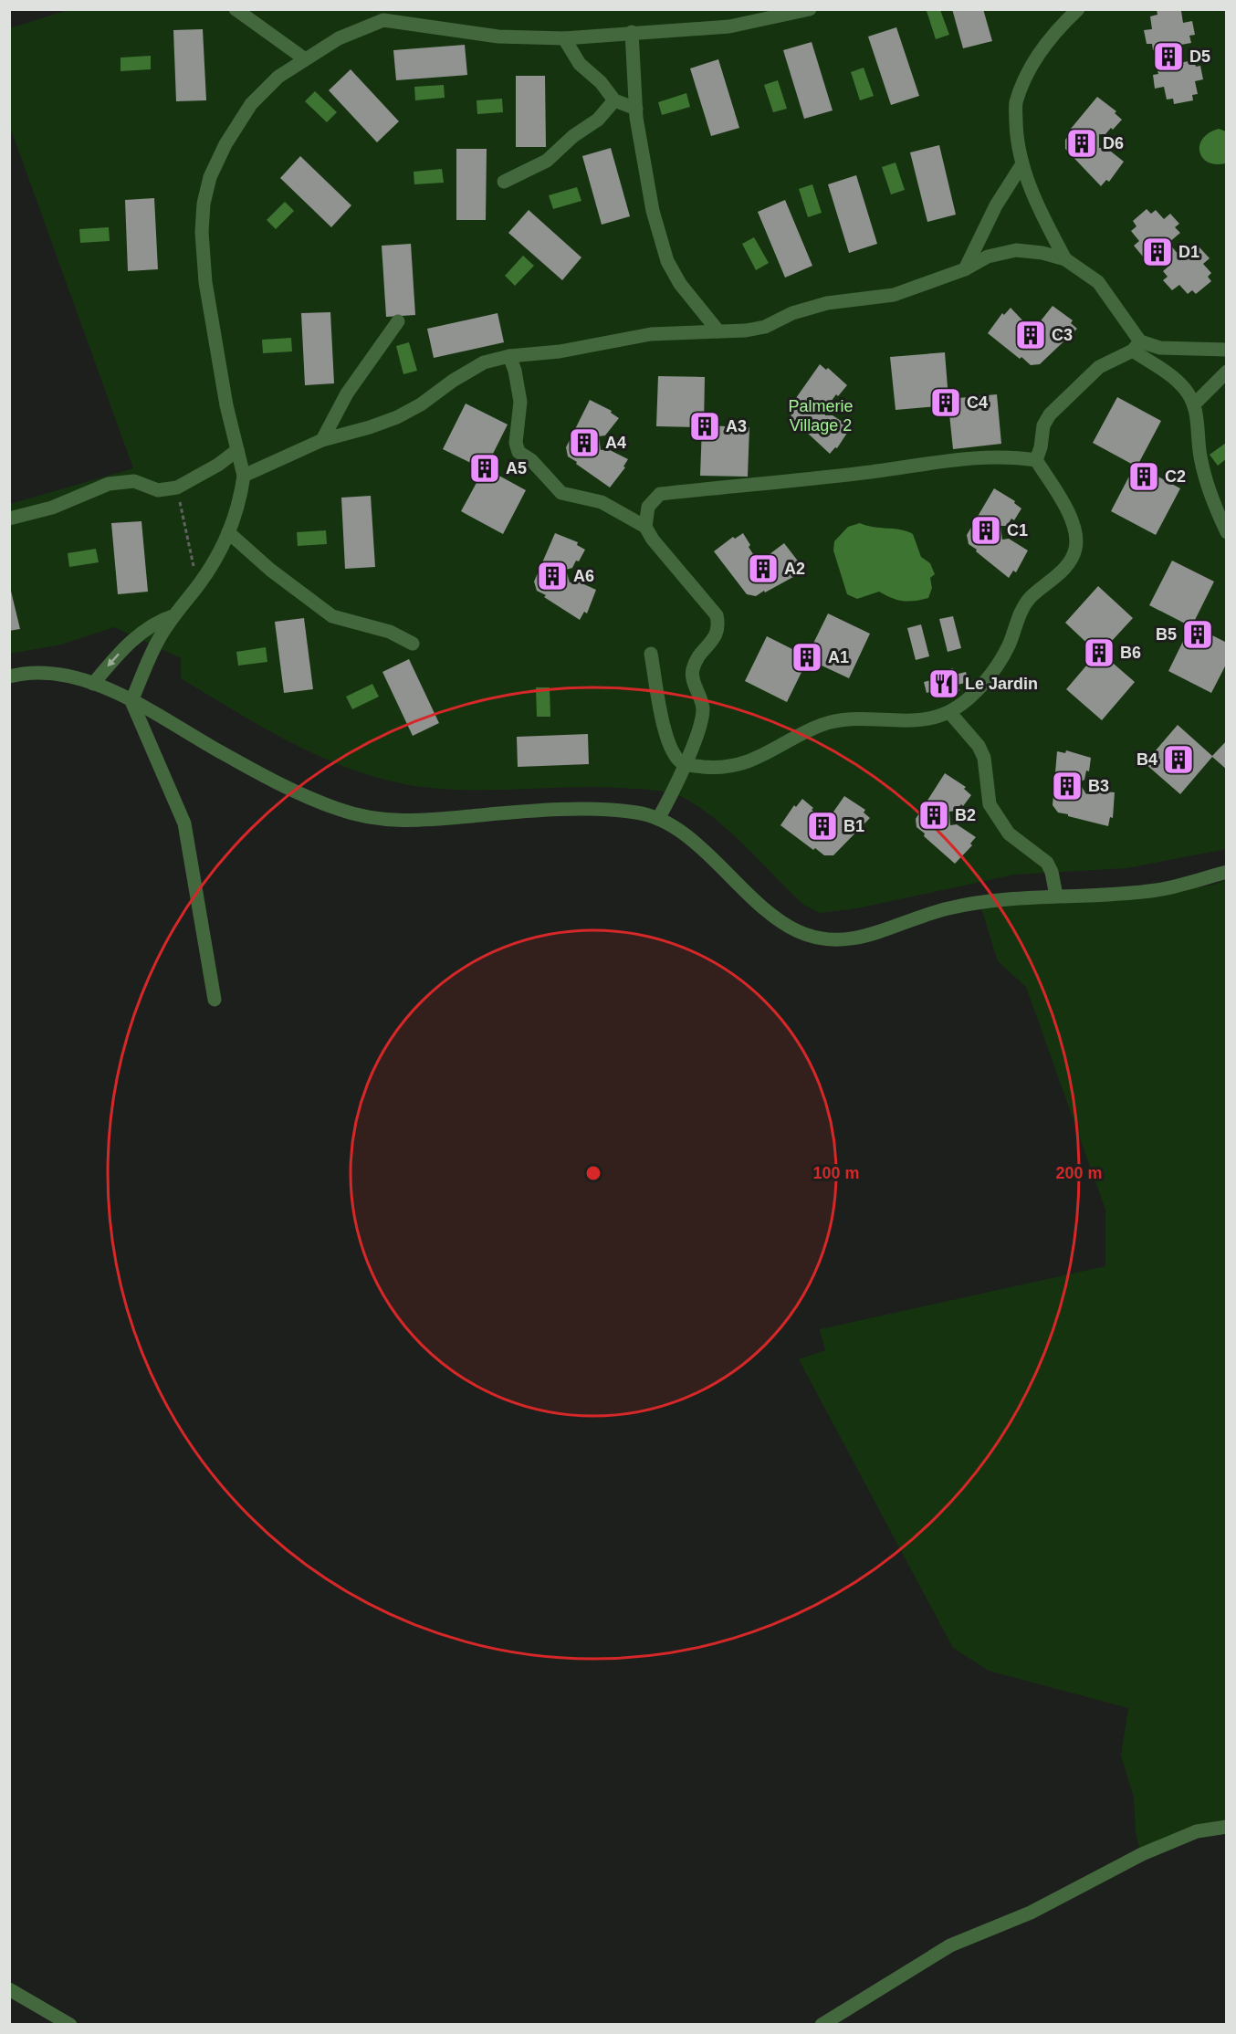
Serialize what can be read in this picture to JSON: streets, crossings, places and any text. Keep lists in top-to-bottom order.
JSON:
{
  "parks": ["Palmerie Village 2"],
  "places": {
    "building": [
      "D5",
      "D6",
      "D1",
      "C3",
      "C4",
      "A3",
      "A4",
      "A5",
      "C2",
      "C1",
      "A2",
      "A6",
      "B5",
      "B6",
      "A1",
      "B4",
      "B3",
      "B2",
      "B1"
    ],
    "restaurant": ["Le Jardin"]
  },
  "rings": ["100 m", "200 m"]
}
